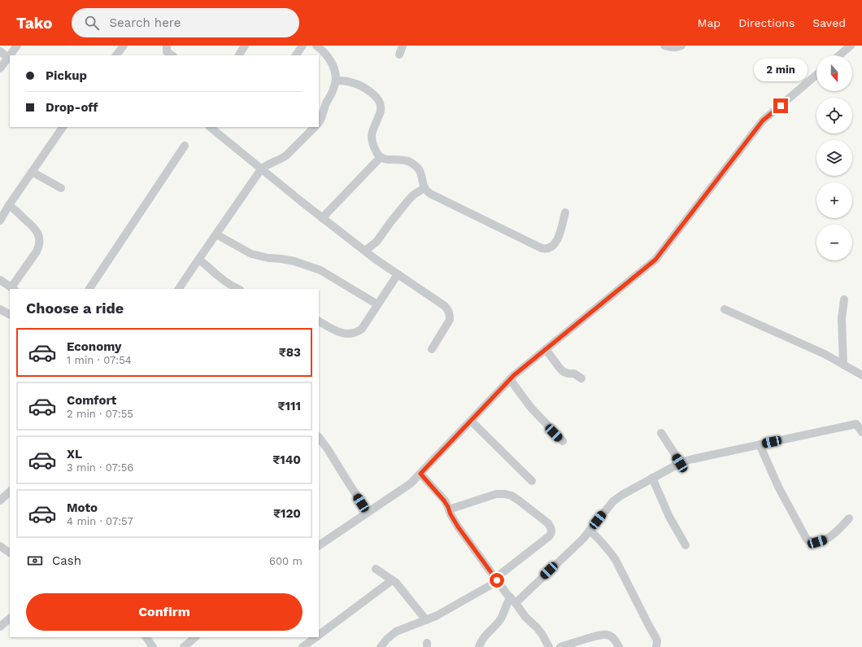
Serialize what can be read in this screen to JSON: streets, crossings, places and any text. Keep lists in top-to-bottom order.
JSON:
{
  "north": "bottom",
  "page": {
    "header": "Tako",
    "search": "Search here",
    "nav": ["Map", "Directions", "Saved"],
    "map_buttons": ["+", "−"],
    "banner": ["Pickup", "Drop-off"],
    "bubble": "2 min",
    "heading": "Choose a ride",
    "list": [
      {
        "name": "Economy",
        "note": "1 min · 07:54",
        "value": "₹83"
      },
      {
        "name": "Comfort",
        "note": "2 min · 07:55",
        "value": "₹111"
      },
      {
        "name": "XL",
        "note": "3 min · 07:56",
        "value": "₹140"
      },
      {
        "name": "Moto",
        "note": "4 min · 07:57",
        "value": "₹120"
      }
    ],
    "pay": ["Cash", "600 m"],
    "buttons": "Confirm"
  }
}
